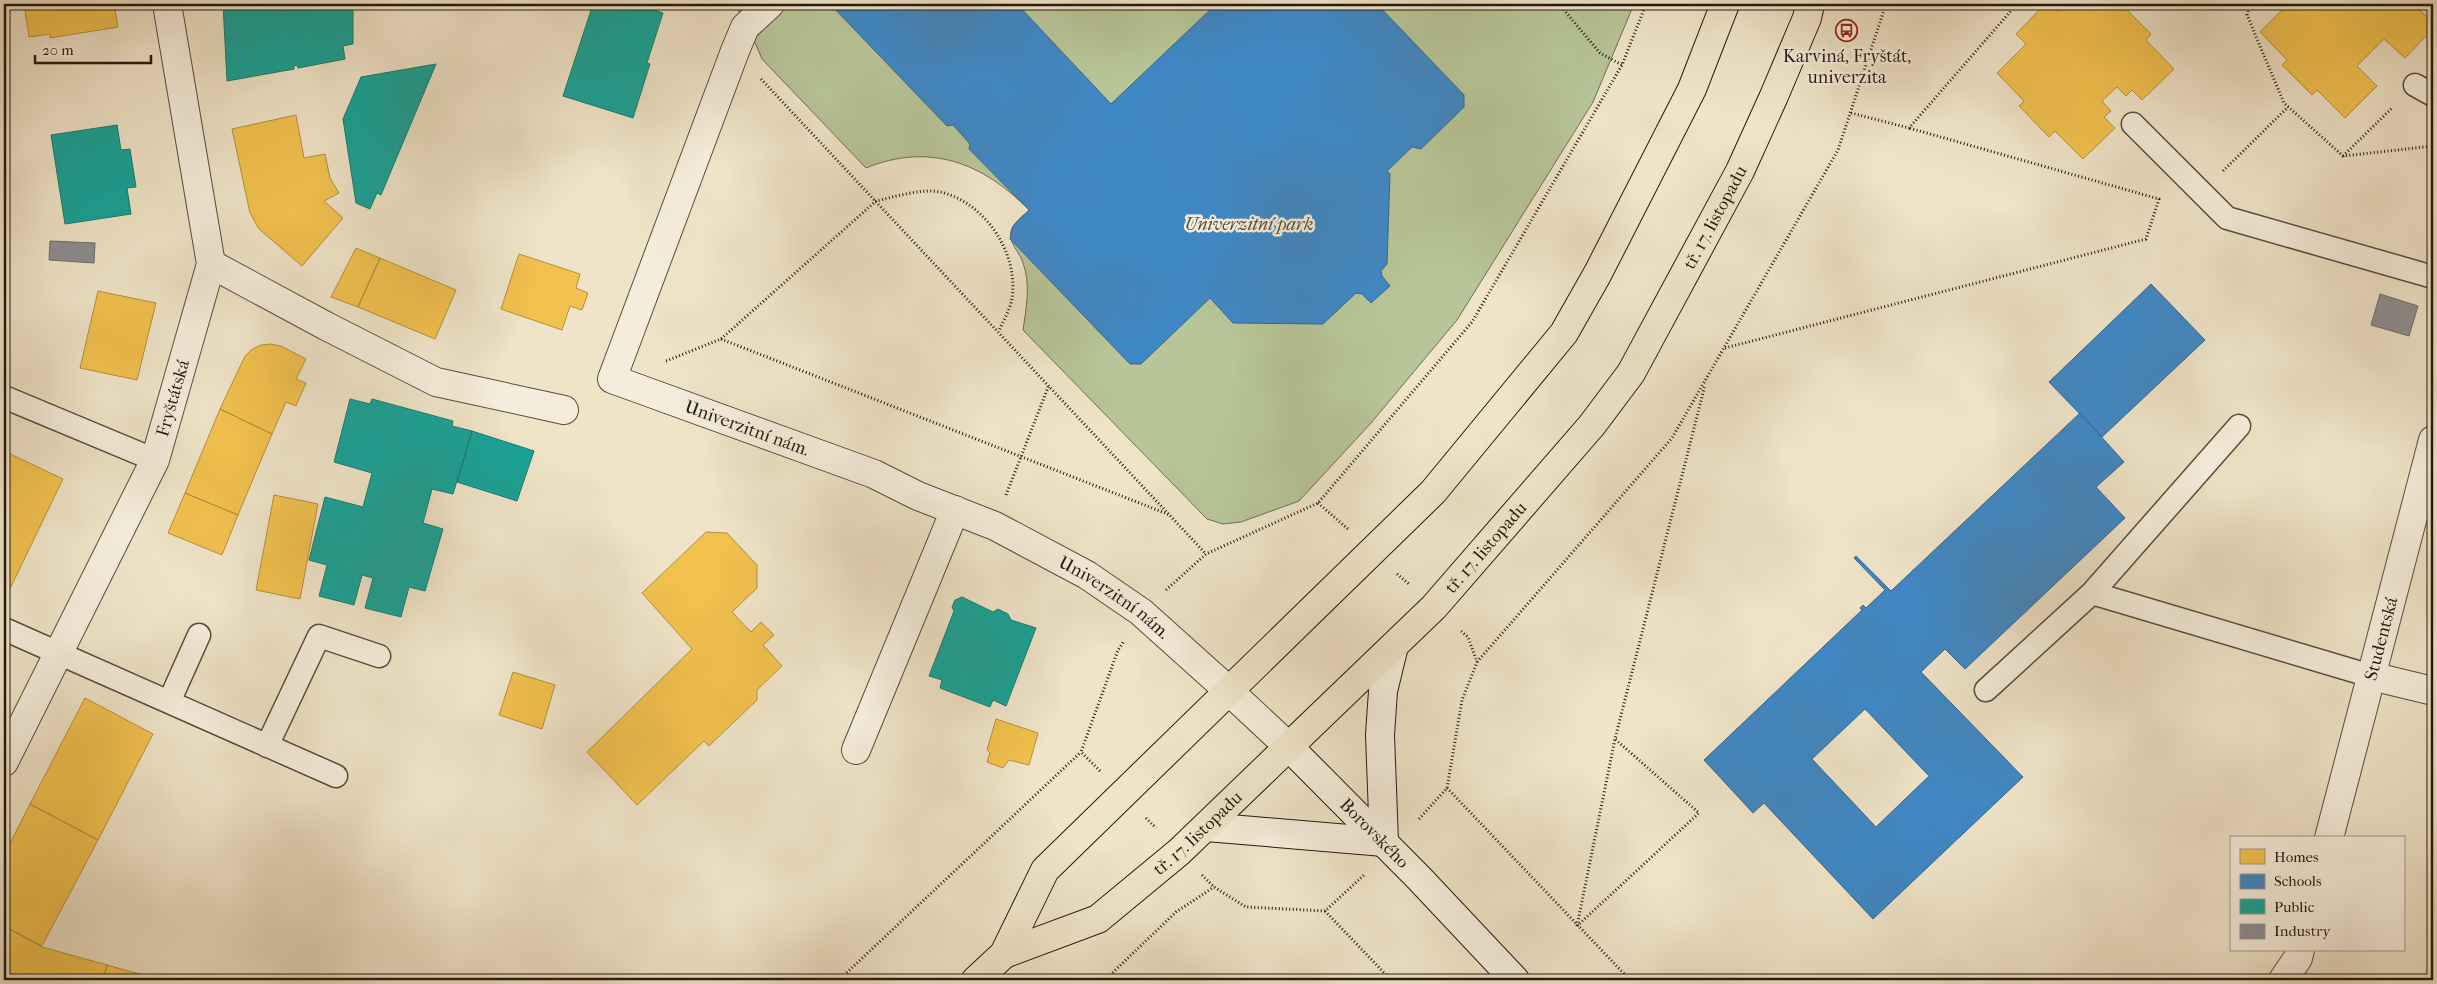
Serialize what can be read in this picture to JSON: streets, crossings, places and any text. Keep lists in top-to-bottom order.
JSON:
{
  "streets": {
    "main road": ["tř. 17. listopadu"],
    "street": [
      "Fryštátská",
      "Univerzitní nám.",
      "Studentská",
      "Borovského"
    ]
  },
  "crossings": [
    ["tř. 17. listopadu", "Univerzitní nám."],
    ["tř. 17. listopadu", "Borovského"],
    ["Univerzitní nám.", "Borovského"]
  ],
  "parks": ["Univerzitní park"],
  "places": {
    "bus stop": ["Karviná, Fryštát, univerzita"]
  },
  "legend": [
    "Homes",
    "Schools",
    "Public",
    "Industry"
  ],
  "scale_bar": "20 m"
}
